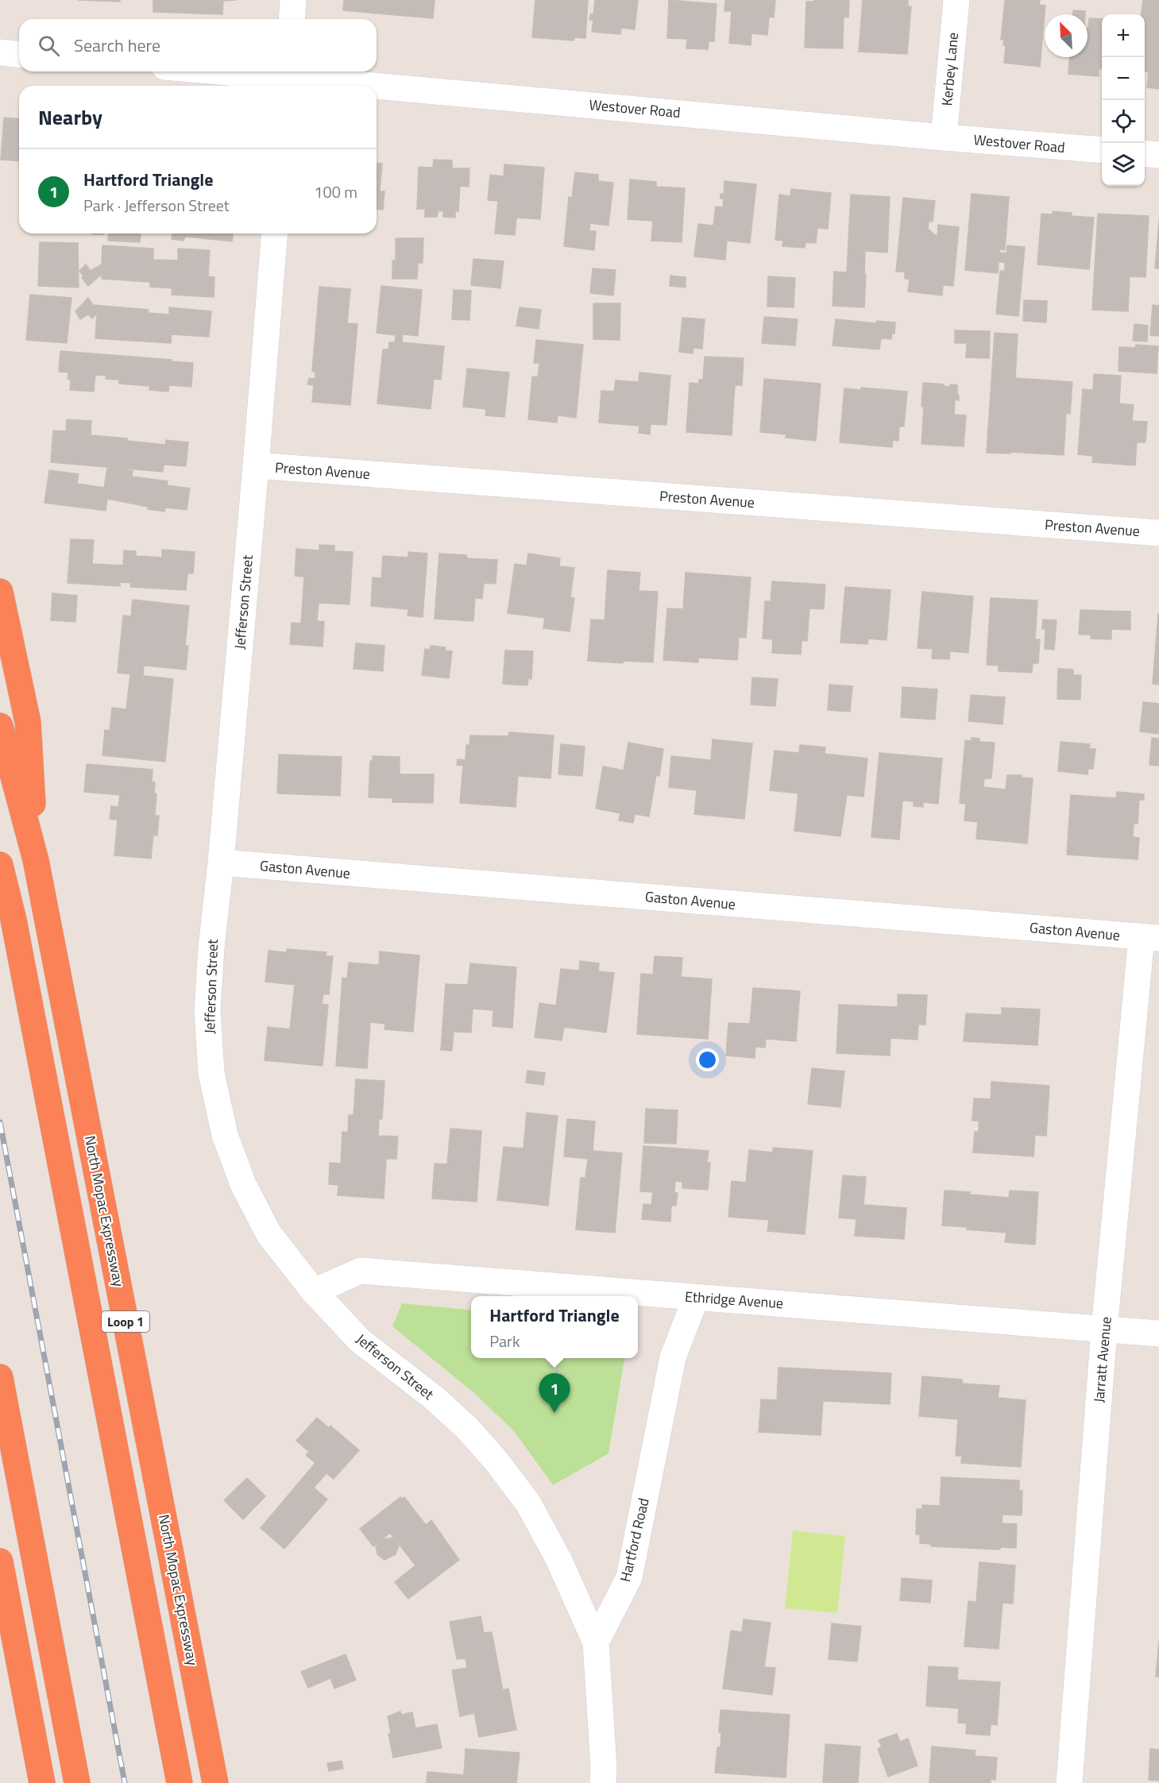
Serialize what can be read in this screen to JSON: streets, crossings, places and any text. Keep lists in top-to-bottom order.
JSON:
{
  "streets": {
    "highway": ["North Mopac Expressway", "Loop 1"],
    "street": [
      "Kerbey Lane",
      "Westover Road",
      "Preston Avenue",
      "Jefferson Street",
      "Gaston Avenue",
      "Ethridge Avenue",
      "Jarratt Avenue",
      "Hartford Road"
    ]
  },
  "crossings": [
    ["Kerbey Lane", "Westover Road"],
    ["Preston Avenue", "Jefferson Street"],
    ["Jefferson Street", "Gaston Avenue"],
    ["Jefferson Street", "Ethridge Avenue"],
    ["Jefferson Street", "Hartford Road"],
    ["Gaston Avenue", "Jarratt Avenue"],
    ["Ethridge Avenue", "Jarratt Avenue"],
    ["Ethridge Avenue", "Hartford Road"]
  ],
  "north": "top left",
  "page": {
    "map_buttons": ["+", "−"],
    "search": "Search here",
    "heading": "Nearby",
    "list": [
      {
        "mark": "1",
        "name": "Hartford Triangle",
        "note": "Park · Jefferson Street",
        "value": "100 m"
      }
    ],
    "popup": ["Hartford Triangle", "Park"],
    "pins": "1"
  }
}
